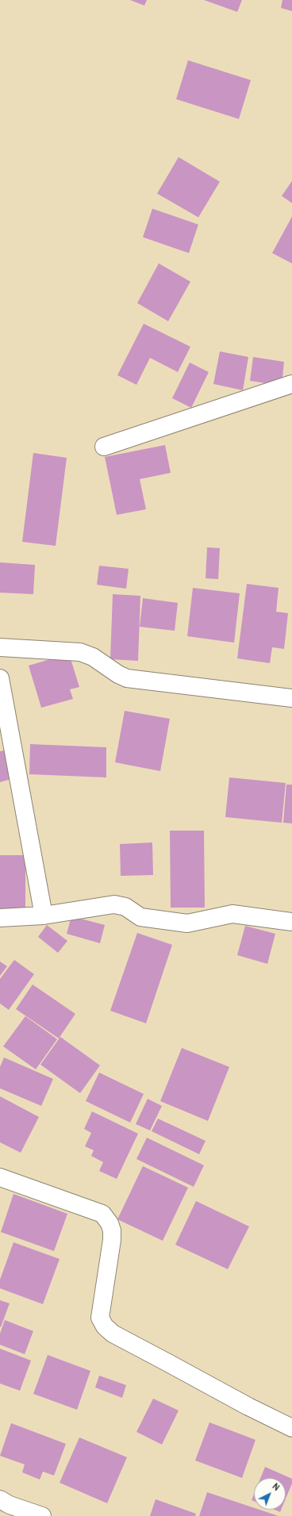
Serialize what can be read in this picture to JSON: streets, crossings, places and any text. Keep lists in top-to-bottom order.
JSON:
{
  "north": "top right"
}
